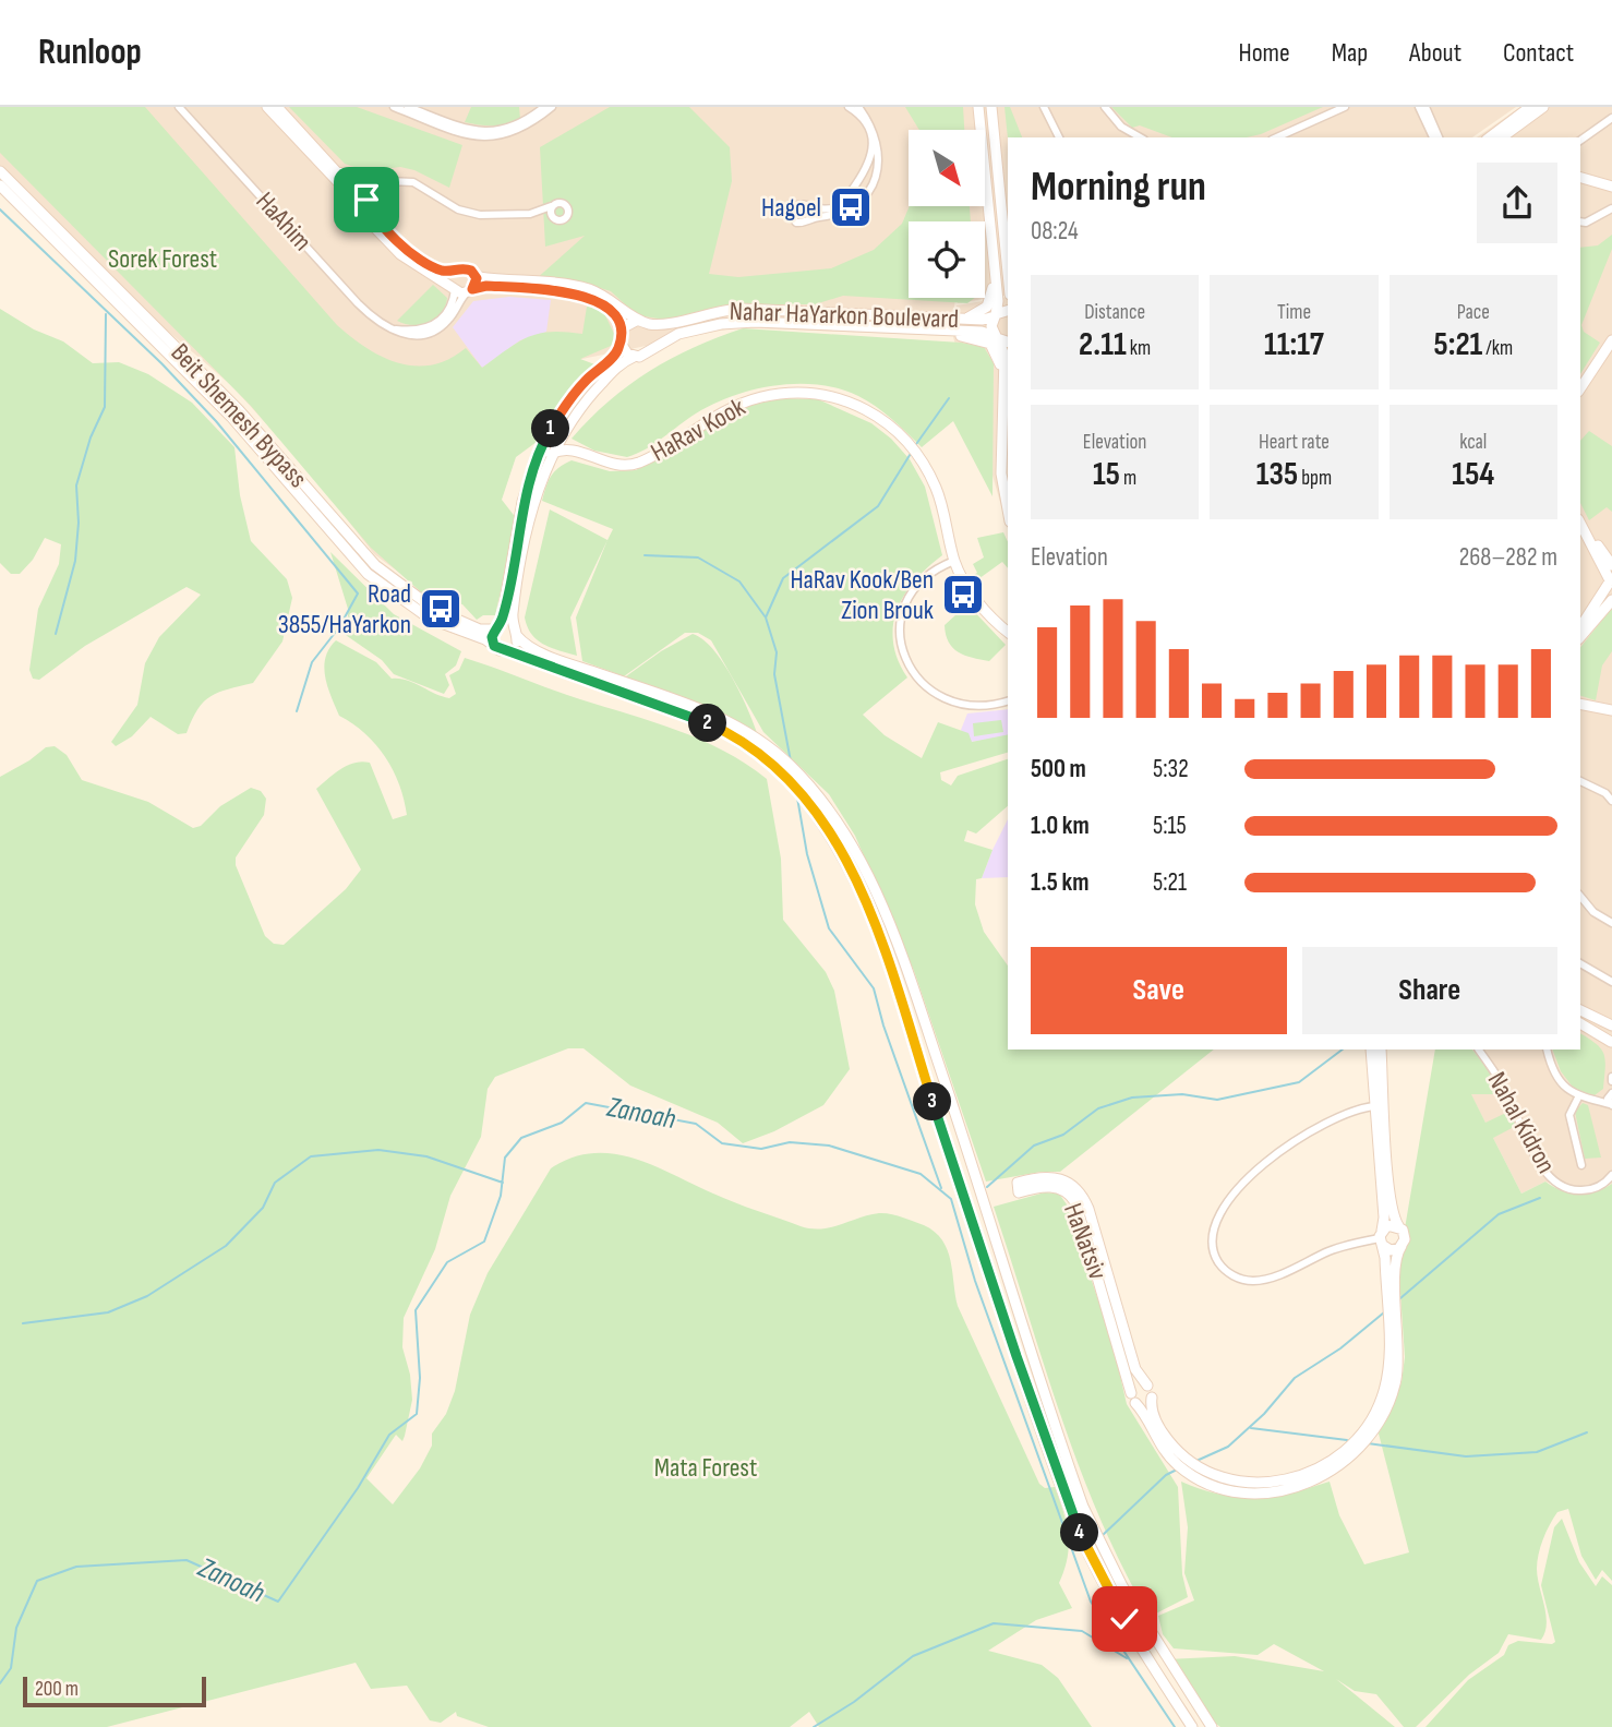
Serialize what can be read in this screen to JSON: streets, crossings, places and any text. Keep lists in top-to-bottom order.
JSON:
{
  "streets": {
    "main road": [
      "Nahar HaYarkon Boulevard",
      "Beit Shemesh Bypass",
      "HaRav Kook",
      "HaNatsiv"
    ],
    "street": ["HaAhim", "Nahal Kidron"]
  },
  "water": ["Zanoah"],
  "parks": ["Sorek Forest", "Mata Forest"],
  "places": {
    "bus stop": ["Hagoel", "HaRav Kook/Ben Zion Brouk", "Road 3855/HaYarkon"]
  },
  "scale_bar": "200 m",
  "north": "bottom right",
  "page": {
    "header": "Runloop",
    "nav": [
      "Home",
      "Map",
      "About",
      "Contact"
    ],
    "heading": ["Morning run", "08:24"],
    "stats": [
      ["Distance", "2.11 km"],
      ["Time", "11:17"],
      ["Pace", "5:21 /km"],
      ["Elevation", "15 m"],
      ["Heart rate", "135 bpm"],
      ["kcal", "154"]
    ],
    "pins": [
      "1",
      "2",
      "3",
      "4"
    ],
    "chart": ["Elevation", "268–282 m"],
    "list": [
      {
        "name": "500 m",
        "note": "5:32"
      },
      {
        "name": "1.0 km",
        "note": "5:15"
      },
      {
        "name": "1.5 km",
        "note": "5:21"
      }
    ],
    "buttons": ["Save", "Share"],
    "scale": "200 m"
  }
}
